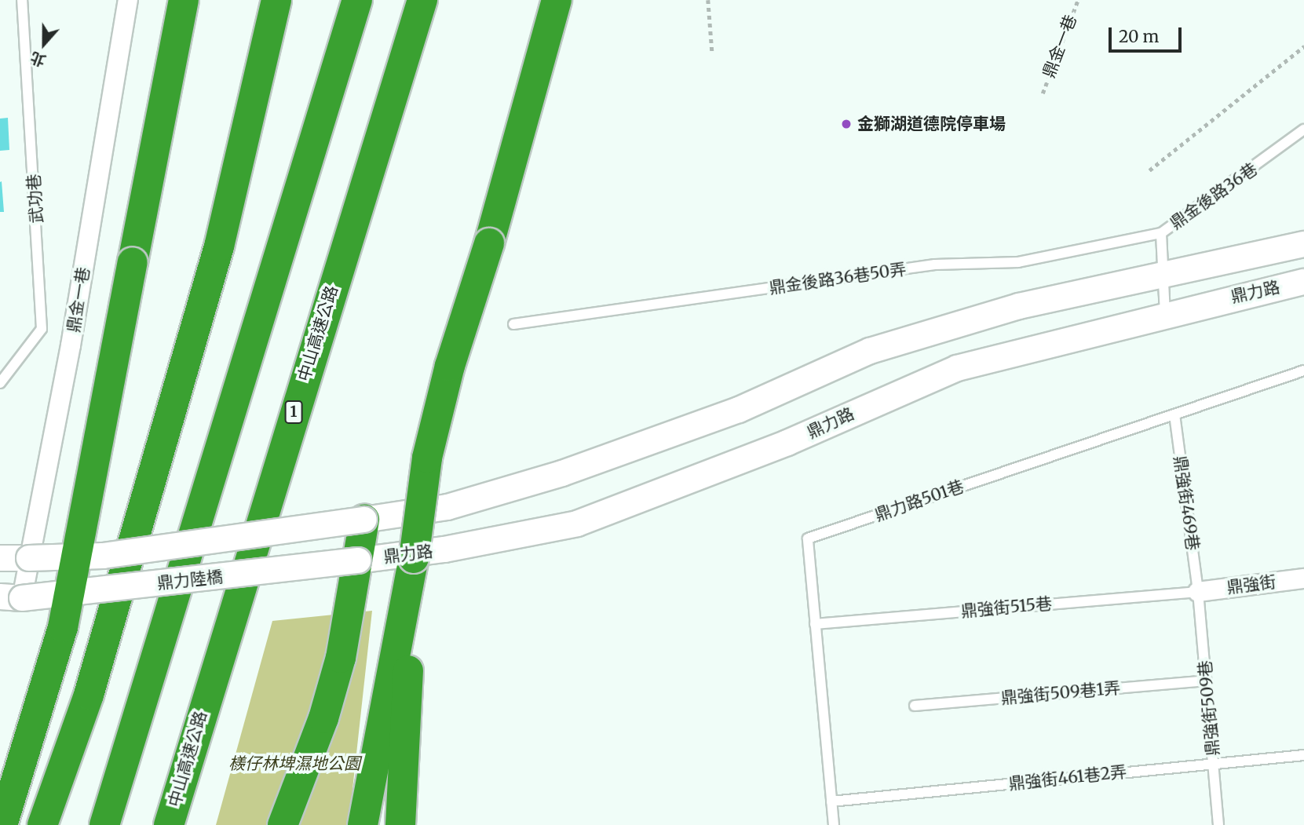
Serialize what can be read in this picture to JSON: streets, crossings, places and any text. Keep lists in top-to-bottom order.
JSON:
{
  "streets": {
    "highway": ["中山高速公路", "1"],
    "street": [
      "鼎金一巷",
      "鼎力路",
      "鼎力陸橋",
      "鼎強街"
    ],
    "lane": [
      "鼎金後路36巷",
      "武功巷",
      "鼎金後路36巷50弄",
      "鼎力路501巷",
      "鼎強街469巷",
      "鼎強街515巷",
      "鼎強街509巷1弄",
      "鼎強街509巷",
      "鼎強街461巷2弄"
    ]
  },
  "crossings": [
    ["鼎金一巷", "鼎力陸橋"],
    ["鼎金後路36巷", "鼎金後路36巷50弄"],
    ["鼎金後路36巷", "鼎力路"],
    ["鼎力路", "鼎力陸橋"],
    ["鼎力路501巷", "鼎強街469巷"],
    ["鼎力路501巷", "鼎強街515巷"],
    ["鼎力路501巷", "鼎強街461巷2弄"],
    ["鼎強街469巷", "鼎強街"],
    ["鼎強街469巷", "鼎強街515巷"],
    ["鼎強街469巷", "鼎強街509巷"],
    ["鼎強街", "鼎強街515巷"],
    ["鼎強街", "鼎強街509巷"],
    ["鼎強街515巷", "鼎強街509巷"],
    ["鼎強街509巷1弄", "鼎強街509巷"],
    ["鼎強街509巷", "鼎強街461巷2弄"]
  ],
  "parks": ["檨仔林埤濕地公園"],
  "places": ["金獅湖道德院停車場"],
  "scale_bar": "20 m",
  "north": "bottom"
}
